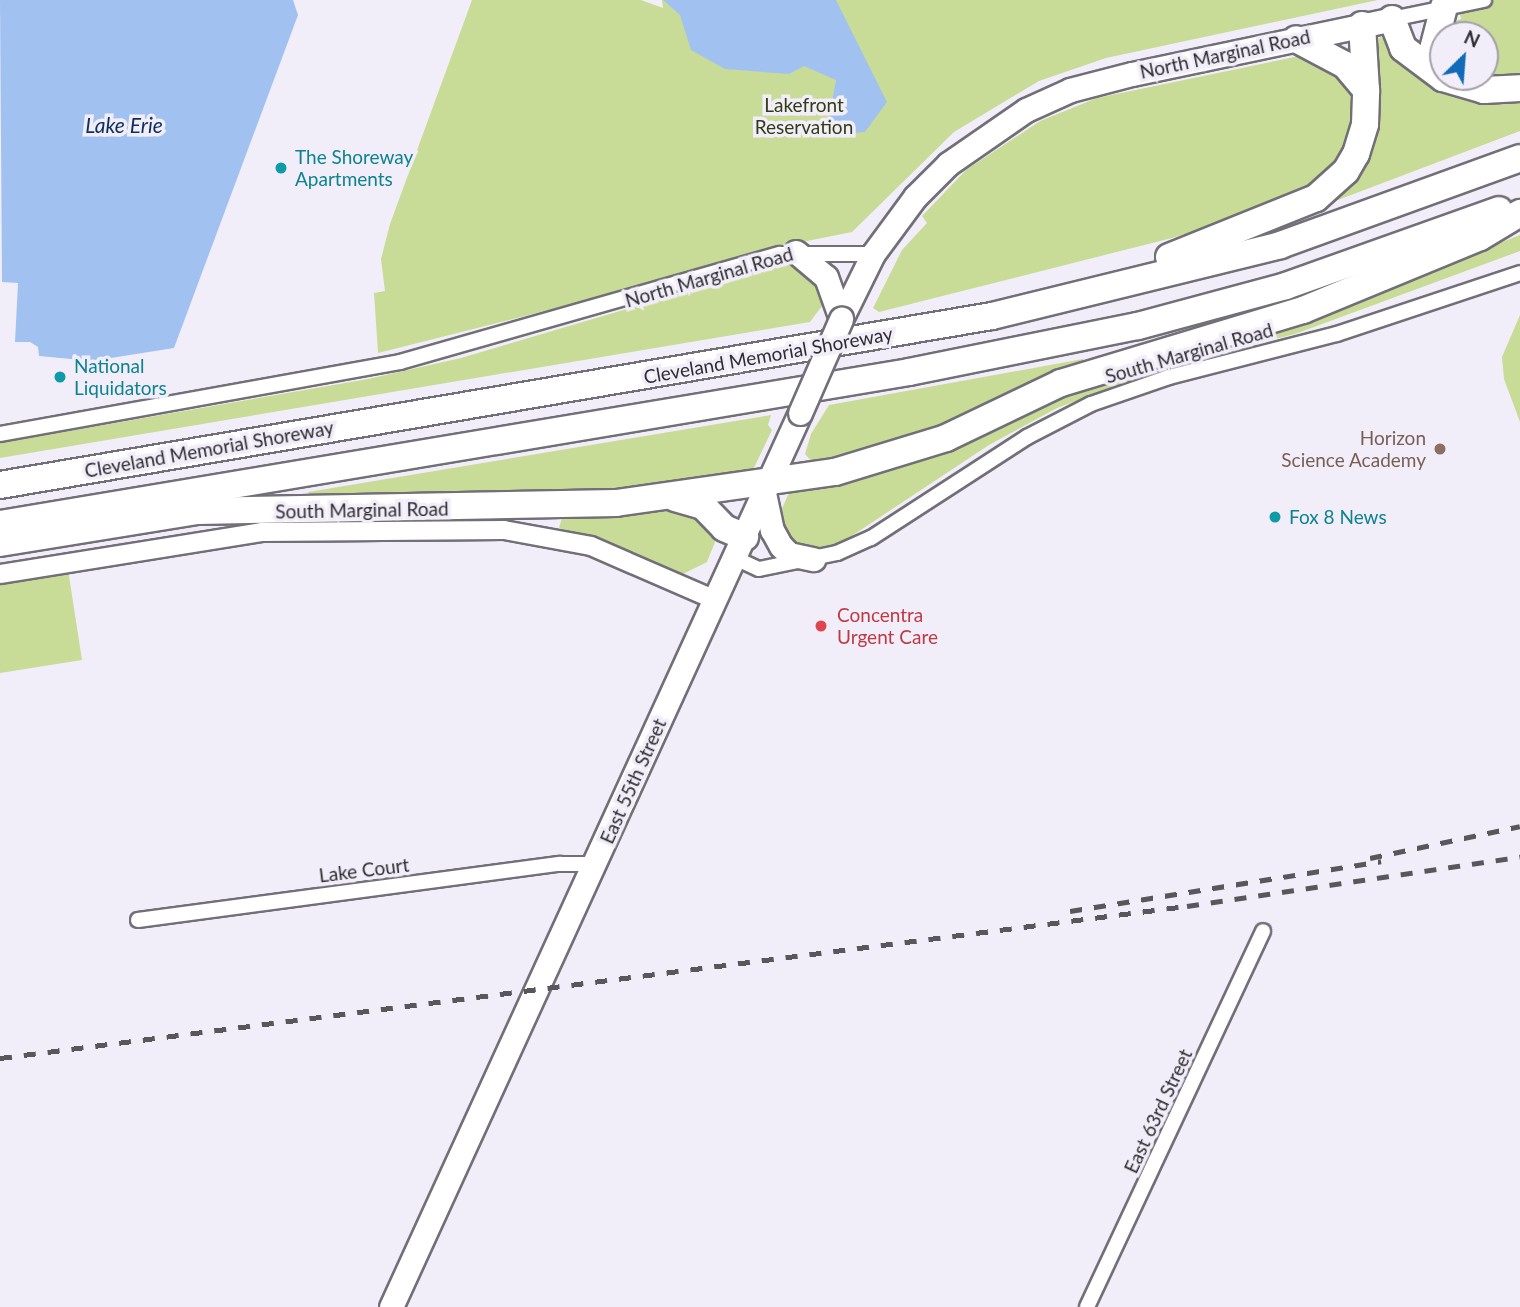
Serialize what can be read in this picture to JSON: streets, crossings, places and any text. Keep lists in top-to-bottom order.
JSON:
{
  "streets": {
    "highway": ["Cleveland Memorial Shoreway"],
    "main road": ["North Marginal Road", "East 55th Street"],
    "street": ["South Marginal Road", "Lake Court", "East 63rd Street"]
  },
  "crossings": [
    ["North Marginal Road", "East 55th Street"],
    ["South Marginal Road", "East 55th Street"],
    ["East 55th Street", "Lake Court"]
  ],
  "water": ["Lake Erie"],
  "parks": ["Lakefront Reservation"],
  "places": [
    "The Shoreway Apartments",
    "National Liquidators",
    "Horizon Science Academy",
    "Fox 8 News",
    "Concentra Urgent Care"
  ],
  "north": "top right"
}
